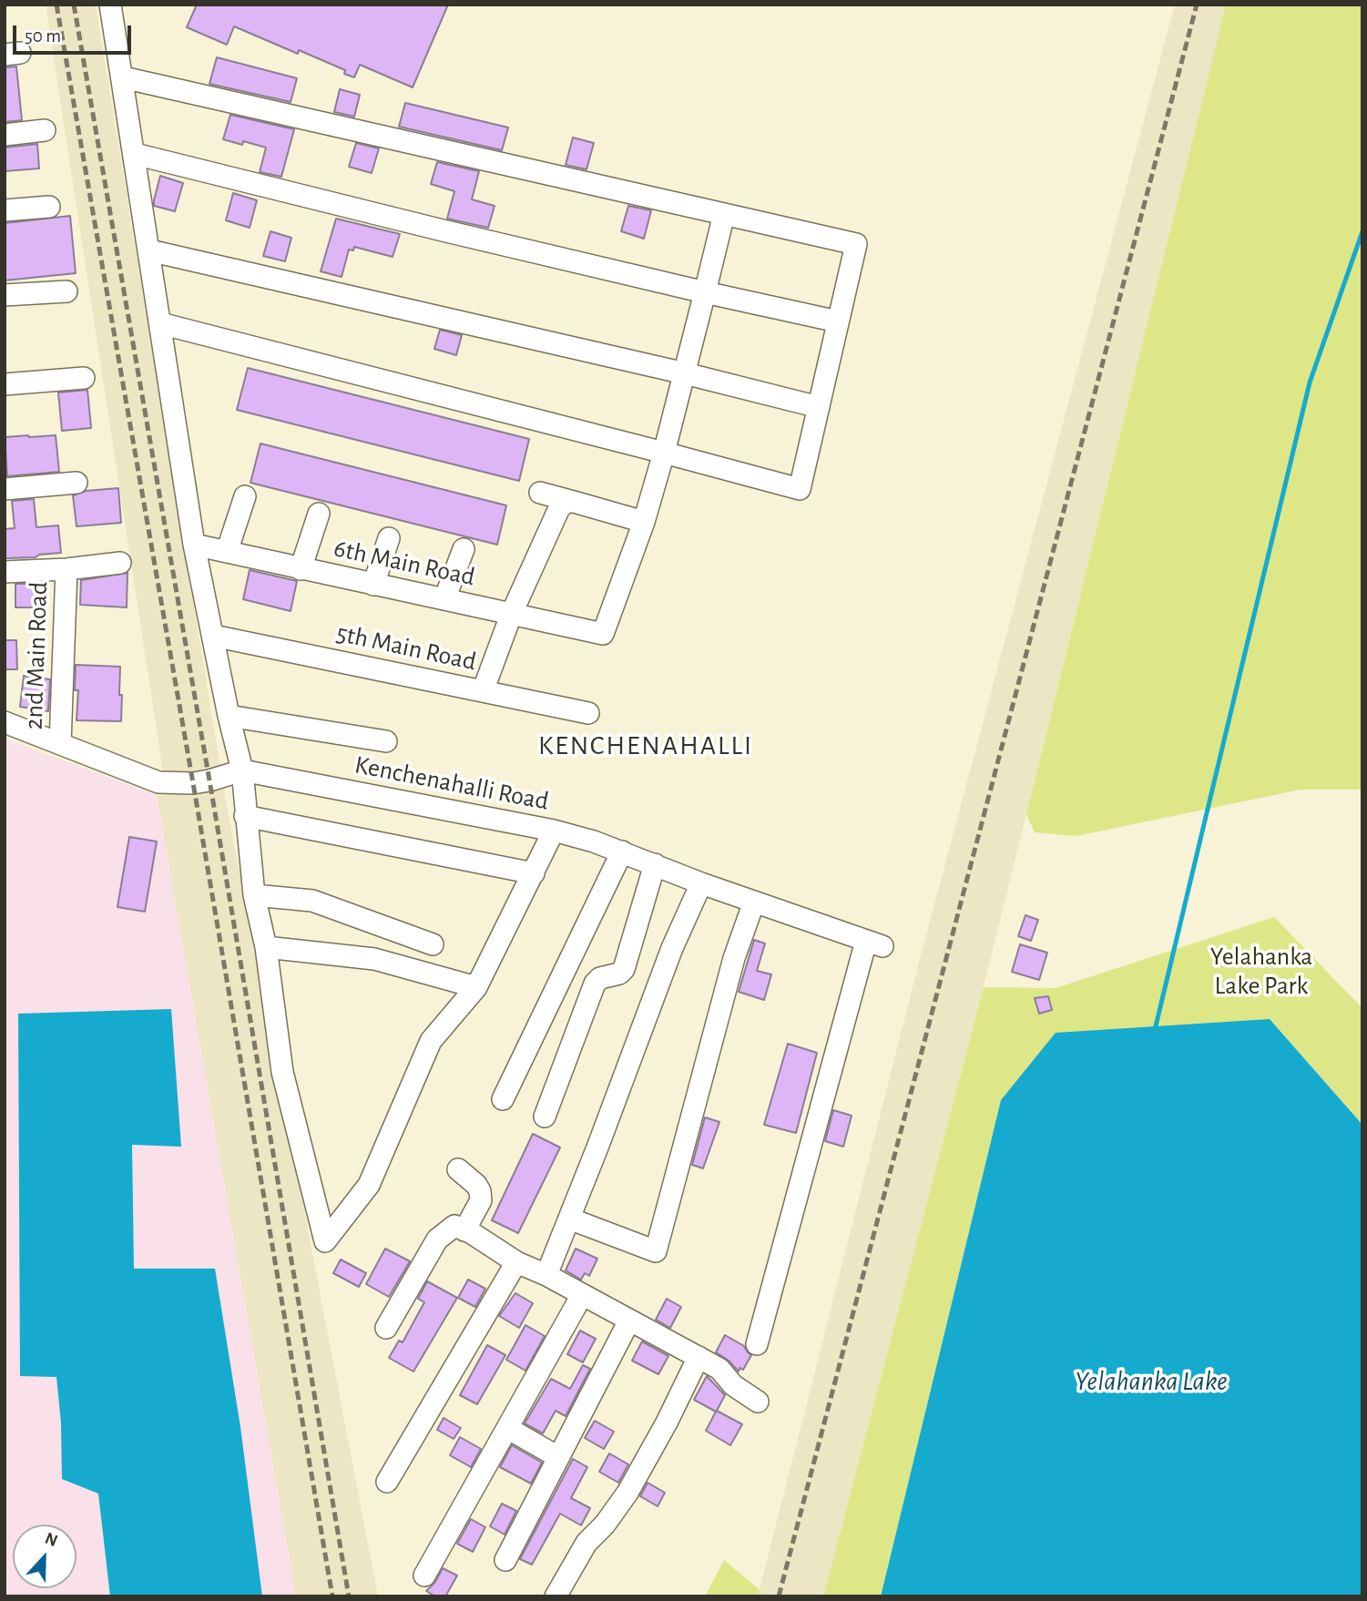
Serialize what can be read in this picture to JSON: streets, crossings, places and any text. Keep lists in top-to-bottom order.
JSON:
{
  "streets": {
    "street": [
      "6th Main Road",
      "5th Main Road",
      "2nd Main Road",
      "Kenchenahalli Road"
    ]
  },
  "crossings": [
    ["2nd Main Road", "Kenchenahalli Road"]
  ],
  "districts": ["KENCHENAHALLI"],
  "water": ["Yelahanka Lake"],
  "parks": ["Yelahanka Lake Park"],
  "scale_bar": "50 m",
  "north": "top"
}
